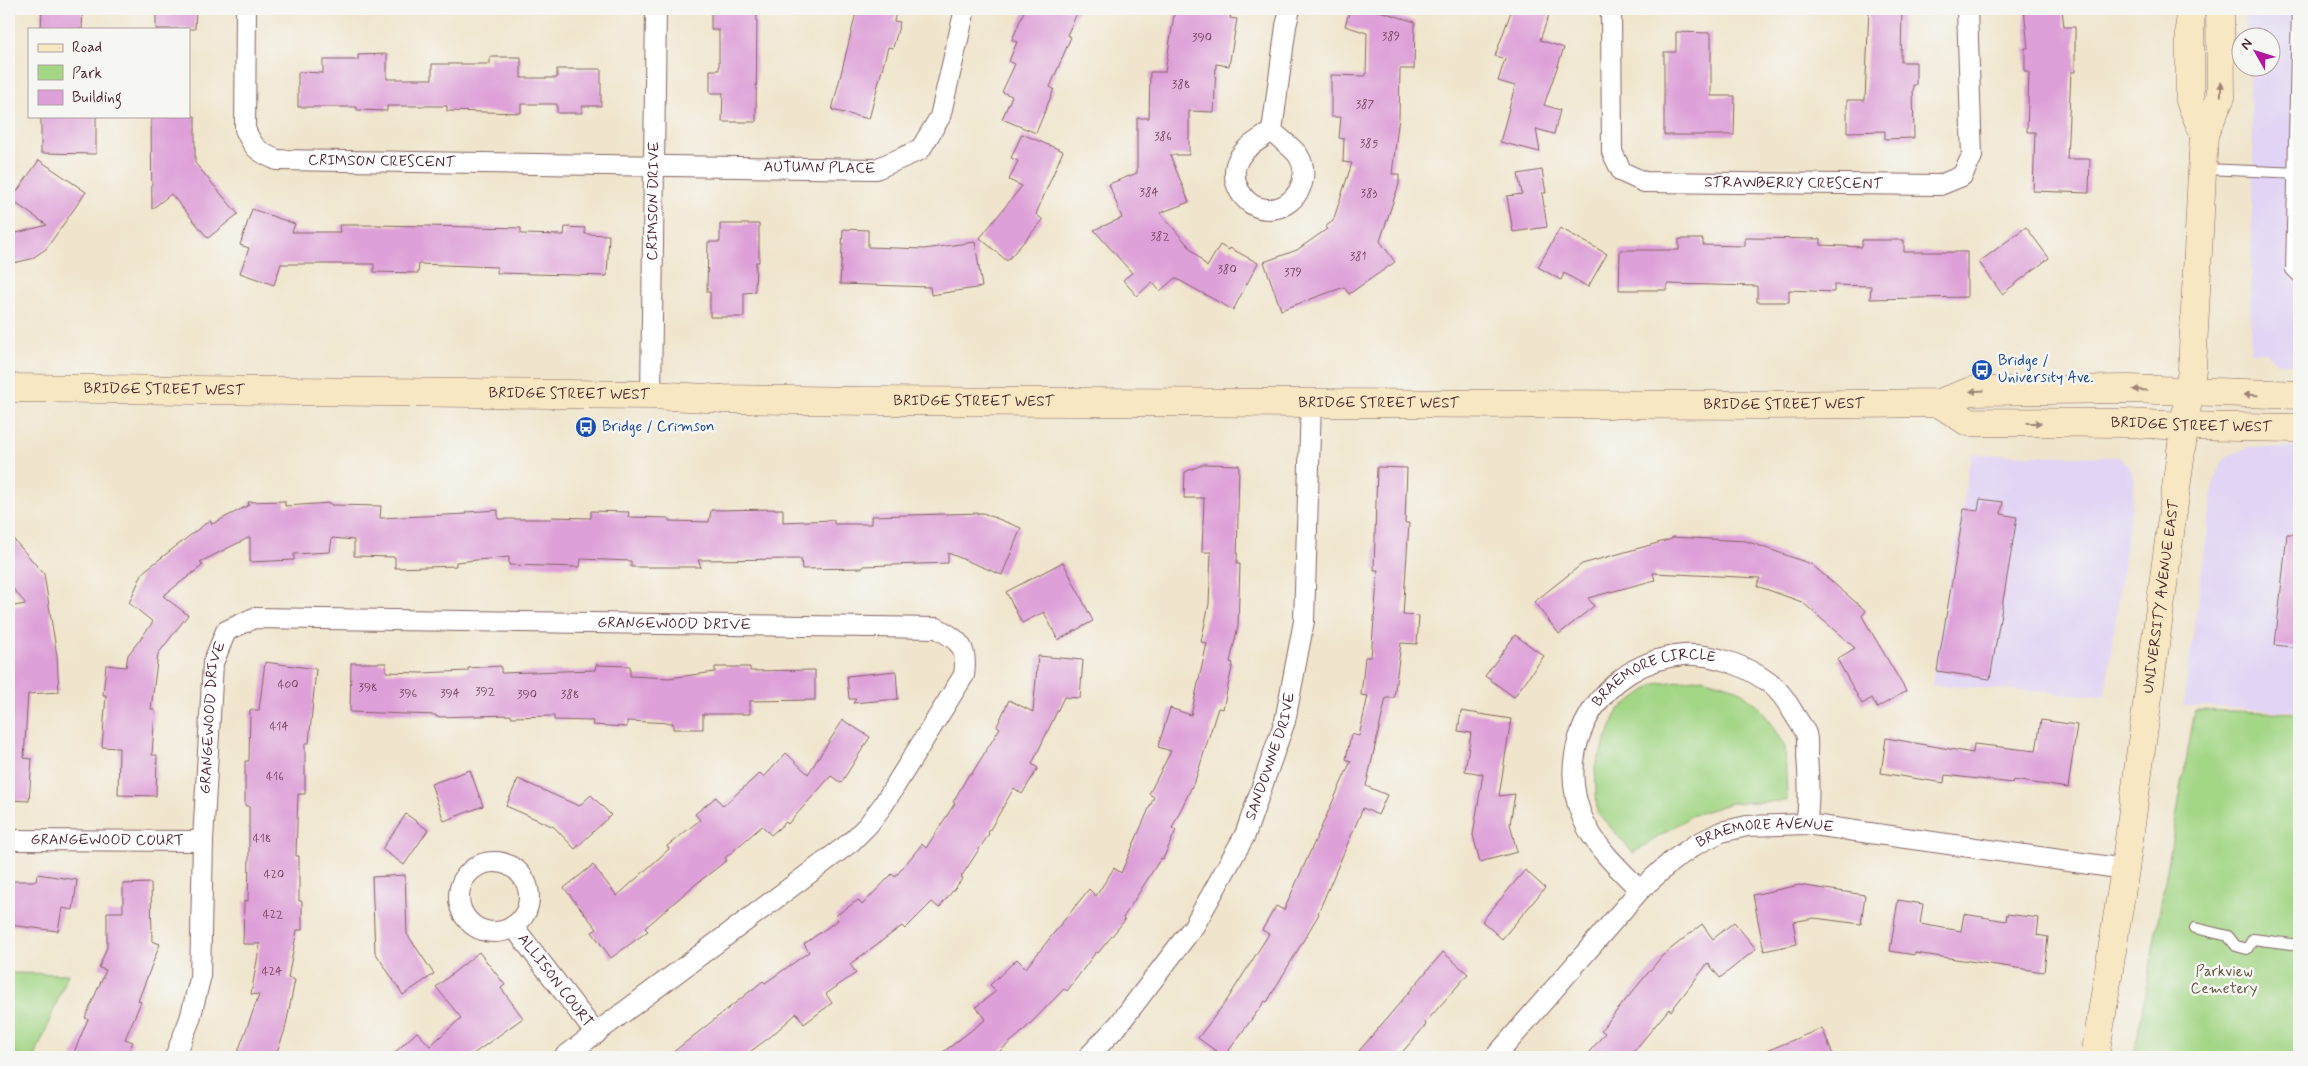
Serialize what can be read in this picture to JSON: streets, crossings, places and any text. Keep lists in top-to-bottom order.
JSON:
{
  "streets": {
    "main road": ["BRIDGE STREET WEST", "UNIVERSITY AVENUE EAST"],
    "street": [
      "CRIMSON CRESCENT",
      "AUTUMN PLACE",
      "STRAWBERRY CRESCENT",
      "CRIMSON DRIVE",
      "GRANGEWOOD DRIVE",
      "BRAEMORE CIRCLE",
      "SANDOWNE DRIVE",
      "BRAEMORE AVENUE",
      "GRANGEWOOD COURT",
      "ALLISON COURT"
    ]
  },
  "crossings": [
    ["CRIMSON CRESCENT", "AUTUMN PLACE"],
    ["CRIMSON CRESCENT", "CRIMSON DRIVE"],
    ["AUTUMN PLACE", "CRIMSON DRIVE"],
    ["CRIMSON DRIVE", "BRIDGE STREET WEST"],
    ["BRIDGE STREET WEST", "UNIVERSITY AVENUE EAST"],
    ["BRIDGE STREET WEST", "SANDOWNE DRIVE"],
    ["UNIVERSITY AVENUE EAST", "BRAEMORE AVENUE"],
    ["GRANGEWOOD DRIVE", "GRANGEWOOD COURT"],
    ["GRANGEWOOD DRIVE", "ALLISON COURT"],
    ["BRAEMORE CIRCLE", "BRAEMORE AVENUE"]
  ],
  "parks": ["Parkview Cemetery"],
  "places": {
    "bus stop": ["Bridge / University Ave.", "Bridge / Crimson"]
  },
  "house_numbers": [
    "389",
    "390",
    "388",
    "387",
    "386",
    "385",
    "384",
    "383",
    "382",
    "381",
    "380",
    "379",
    "400",
    "398",
    "392",
    "396",
    "394",
    "390",
    "388",
    "414",
    "416",
    "418",
    "420",
    "422",
    "424"
  ],
  "legend": ["Road", "Park", "Building"],
  "north": "top left"
}
